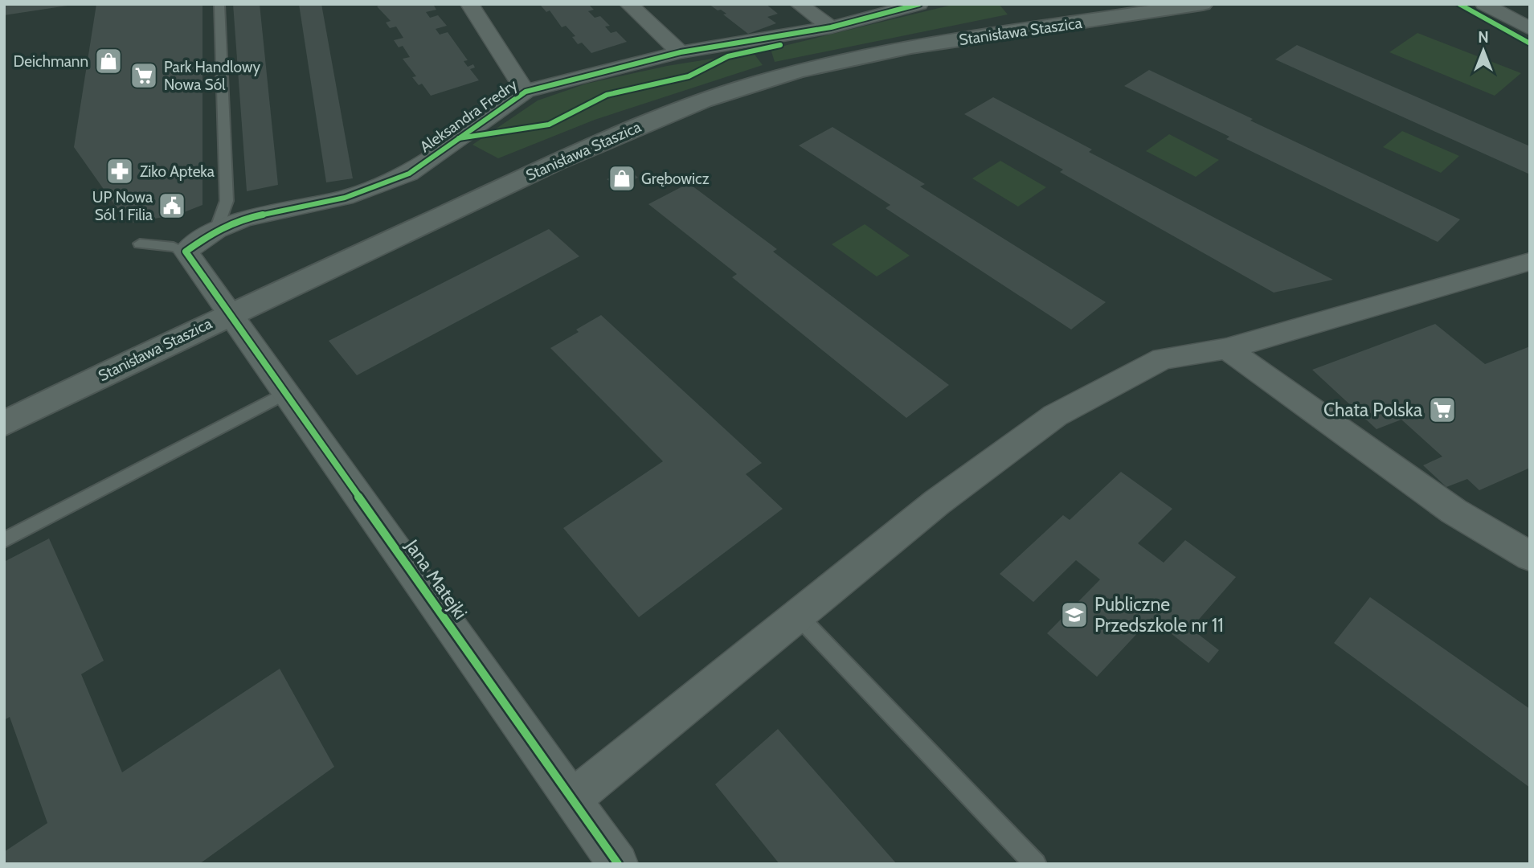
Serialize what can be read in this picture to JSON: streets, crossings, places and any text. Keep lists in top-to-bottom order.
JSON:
{
  "streets": {
    "street": ["Stanisława Staszica", "Aleksandra Fredry", "Jana Matejki"]
  },
  "crossings": [
    ["Stanisława Staszica", "Jana Matejki"]
  ],
  "places": {
    "shop": ["Deichmann", "Grębowicz"],
    "supermarket": ["Park Handlowy Nowa Sól", "Chata Polska"],
    "pharmacy": ["Ziko Apteka"],
    "public building": ["UP Nowa Sól 1 Filia"],
    "school or university": ["Publiczne Przedszkole nr 11"]
  },
  "north": "top"
}
